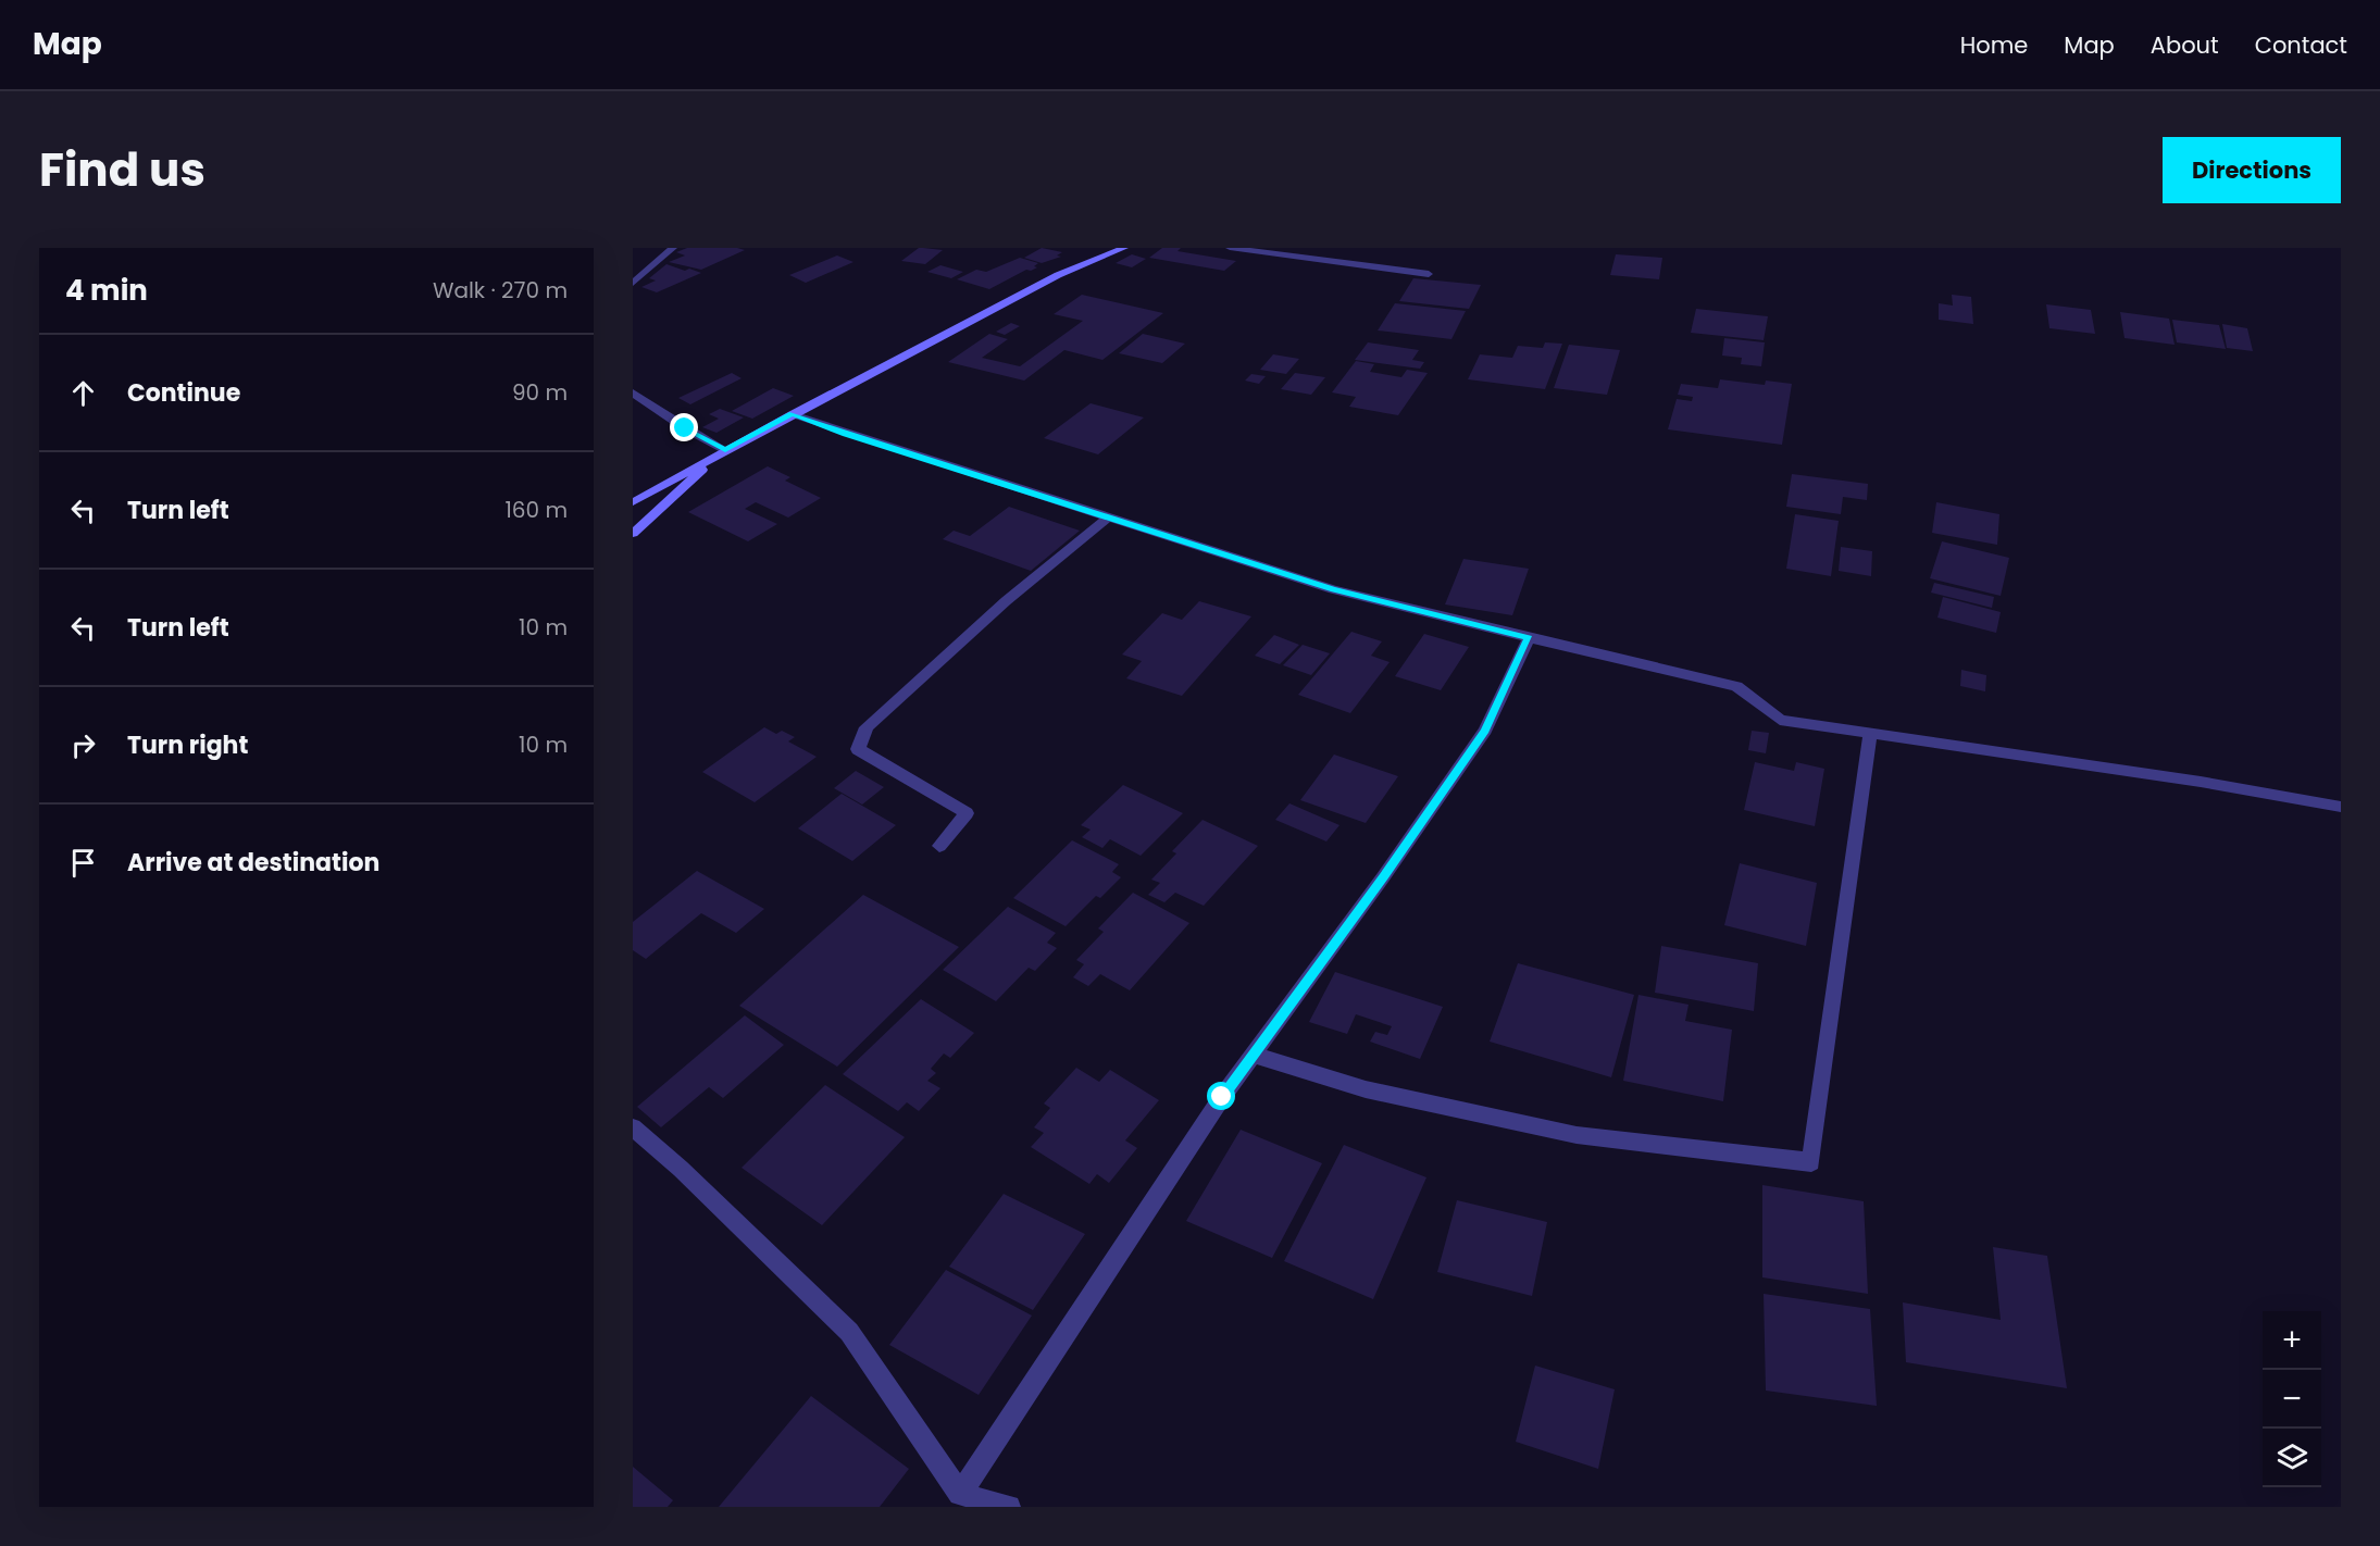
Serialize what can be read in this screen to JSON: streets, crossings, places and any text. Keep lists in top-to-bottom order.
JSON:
{
  "page": {
    "header": "Map",
    "nav": [
      "Home",
      "Map",
      "About",
      "Contact"
    ],
    "title": "Find us",
    "buttons": "Directions",
    "heading": ["4 min", "Walk · 270 m"],
    "list": [
      ["Continue", "90 m"],
      ["Turn left", "160 m"],
      ["Turn left", "10 m"],
      ["Turn right", "10 m"],
      "Arrive at destination"
    ],
    "map_buttons": ["+", "−"]
  }
}
